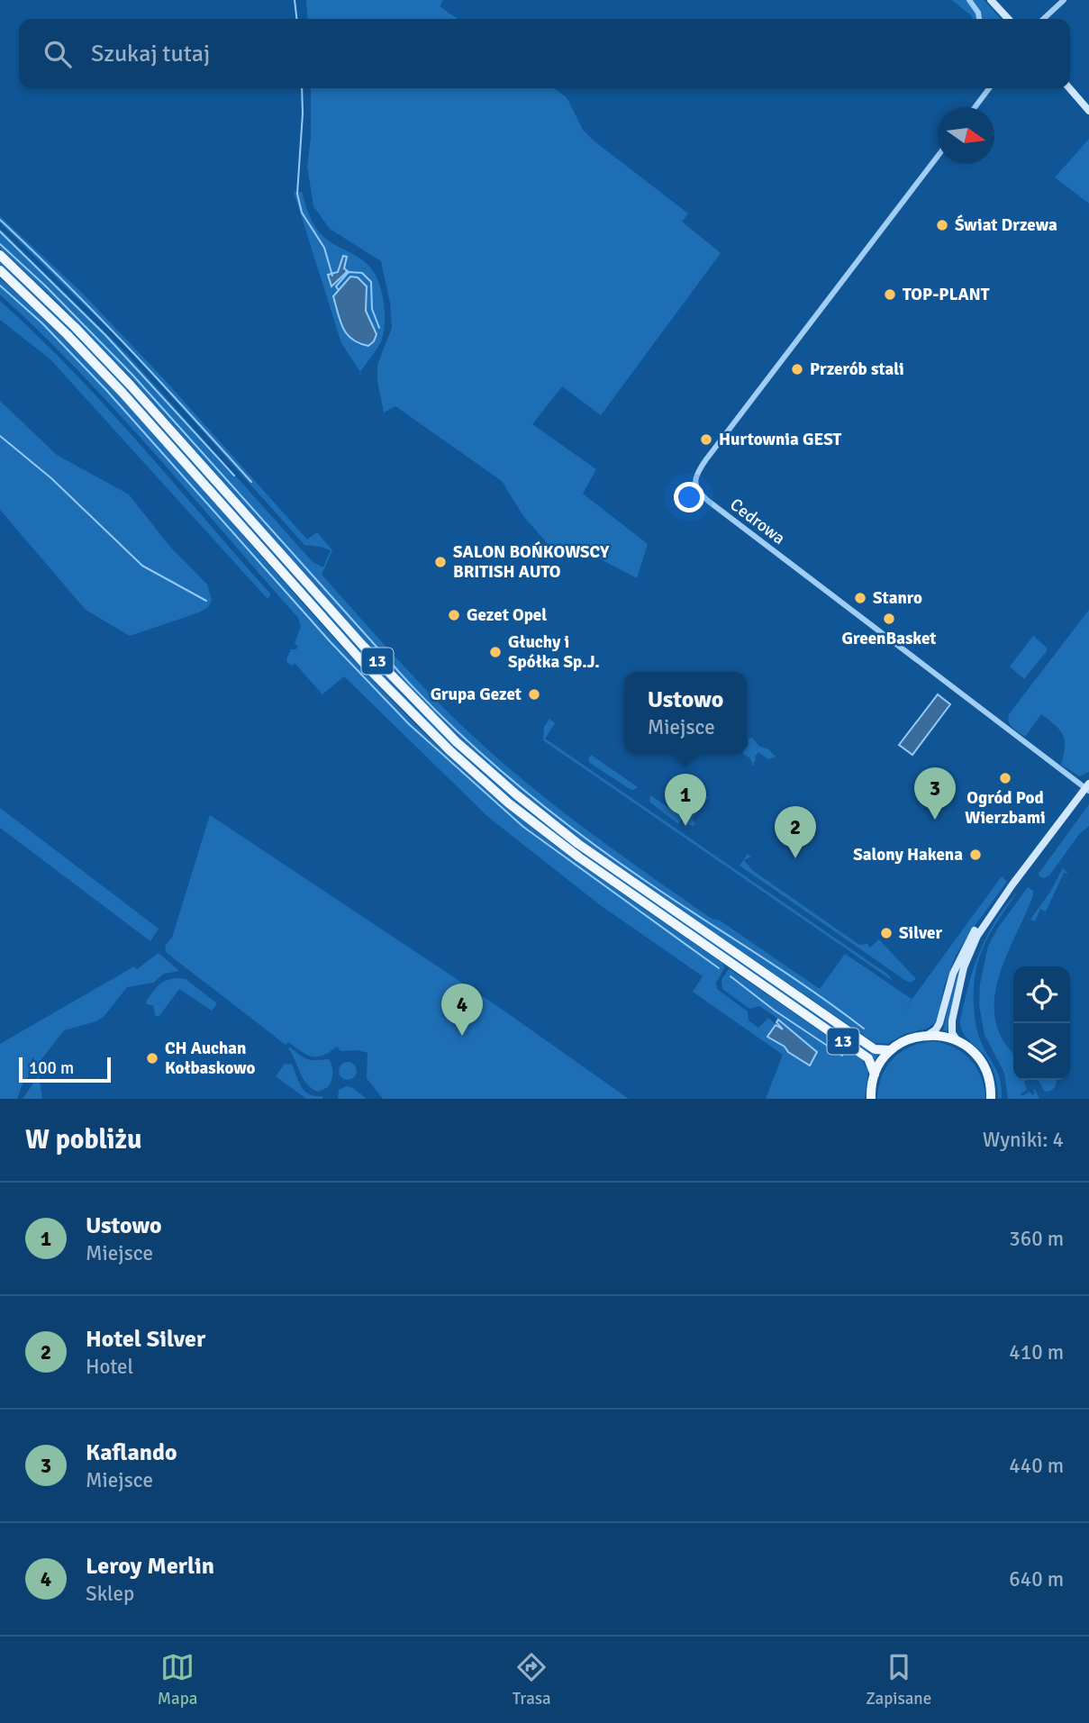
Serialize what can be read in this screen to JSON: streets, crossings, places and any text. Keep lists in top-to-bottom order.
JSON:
{
  "streets": {
    "main road": ["13"],
    "street": ["Cedrowa"]
  },
  "places": [
    "Świat Drzewa",
    "TOP-PLANT",
    "Przerób stali",
    "Hurtownia GEST",
    "SALON BOŃKOWSCY BRITISH AUTO",
    "Stanro",
    "Gezet Opel",
    "GreenBasket",
    "Głuchy i Spółka Sp.J.",
    "Grupa Gezet",
    "Ogród Pod Wierzbami",
    "Salony Hakena",
    "Silver",
    "CH Auchan Kołbaskowo"
  ],
  "scale_bar": "100 m",
  "north": "right",
  "page": {
    "search": "Szukaj tutaj",
    "popup": ["Ustowo", "Miejsce"],
    "pins": [
      "3",
      "1",
      "2",
      "4"
    ],
    "scale": "100 m",
    "heading": ["W pobliżu", "Wyniki: 4"],
    "list": [
      {
        "mark": "1",
        "name": "Ustowo",
        "note": "Miejsce",
        "value": "360 m"
      },
      {
        "mark": "2",
        "name": "Hotel Silver",
        "note": "Hotel",
        "value": "410 m"
      },
      {
        "mark": "3",
        "name": "Kaflando",
        "note": "Miejsce",
        "value": "440 m"
      },
      {
        "mark": "4",
        "name": "Leroy Merlin",
        "note": "Sklep",
        "value": "640 m"
      }
    ],
    "nav": ["Mapa", "Trasa", "Zapisane"]
  }
}
